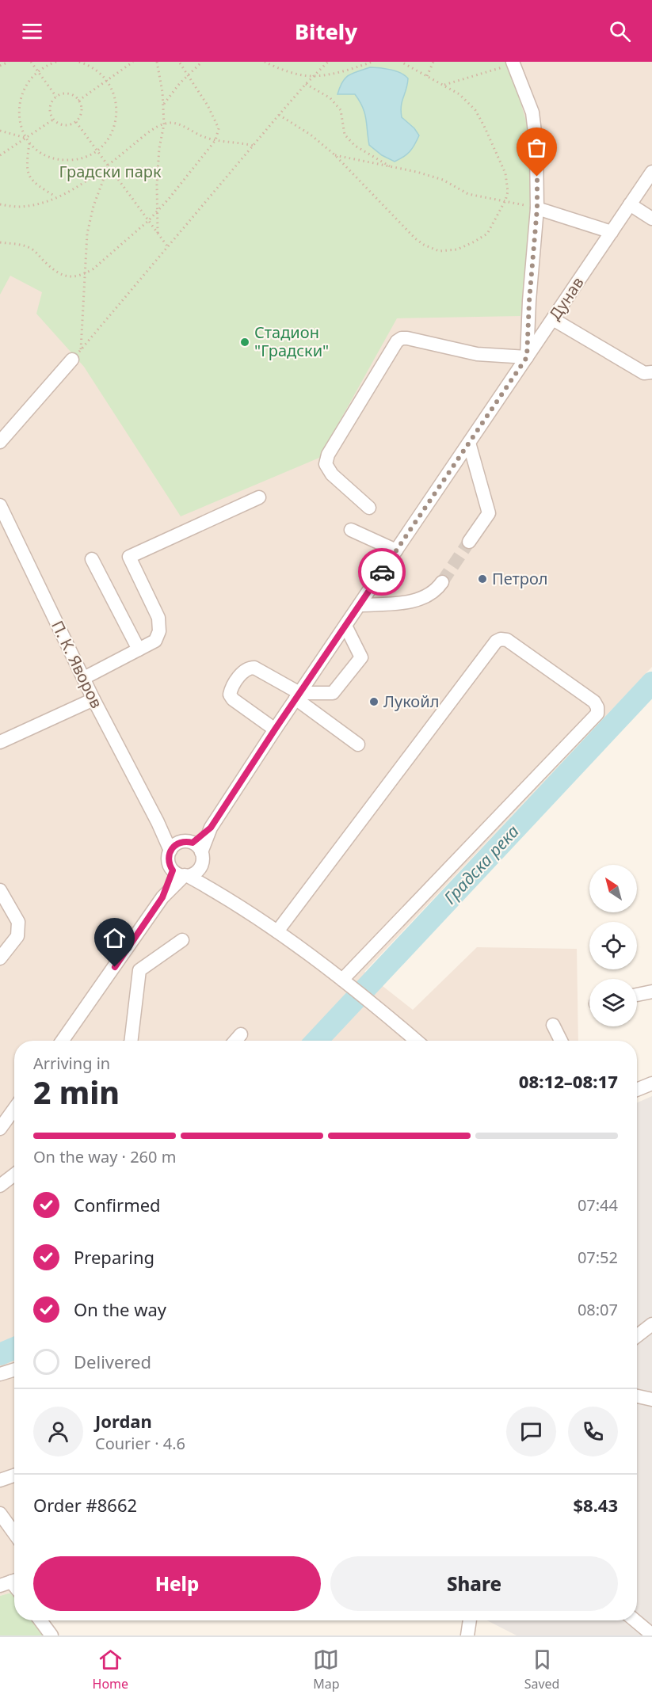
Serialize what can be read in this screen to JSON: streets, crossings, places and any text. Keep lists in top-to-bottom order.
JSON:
{
  "streets": {
    "street": ["Дунав", "П. К. Яворов"]
  },
  "crossings": [
    ["Дунав", "П. К. Яворов"]
  ],
  "water": ["Градска река"],
  "parks": ["Градски парк"],
  "places": ["Стадион \"Градски\"", "Петрол", "Лукойл"],
  "north": "top left",
  "page": {
    "header": "Bitely",
    "heading": ["2 min", "Arriving in", "08:12–08:17"],
    "panel": [
      "Jordan",
      "Courier · 4.6",
      "Order #8662",
      "$8.43"
    ],
    "bar": "On the way · 260 m",
    "list": [
      ["Confirmed", "07:44"],
      ["Preparing", "07:52"],
      ["On the way", "08:07"],
      "Delivered"
    ],
    "buttons": ["Help", "Share"],
    "tabs": ["Home", "Map", "Saved"]
  }
}
